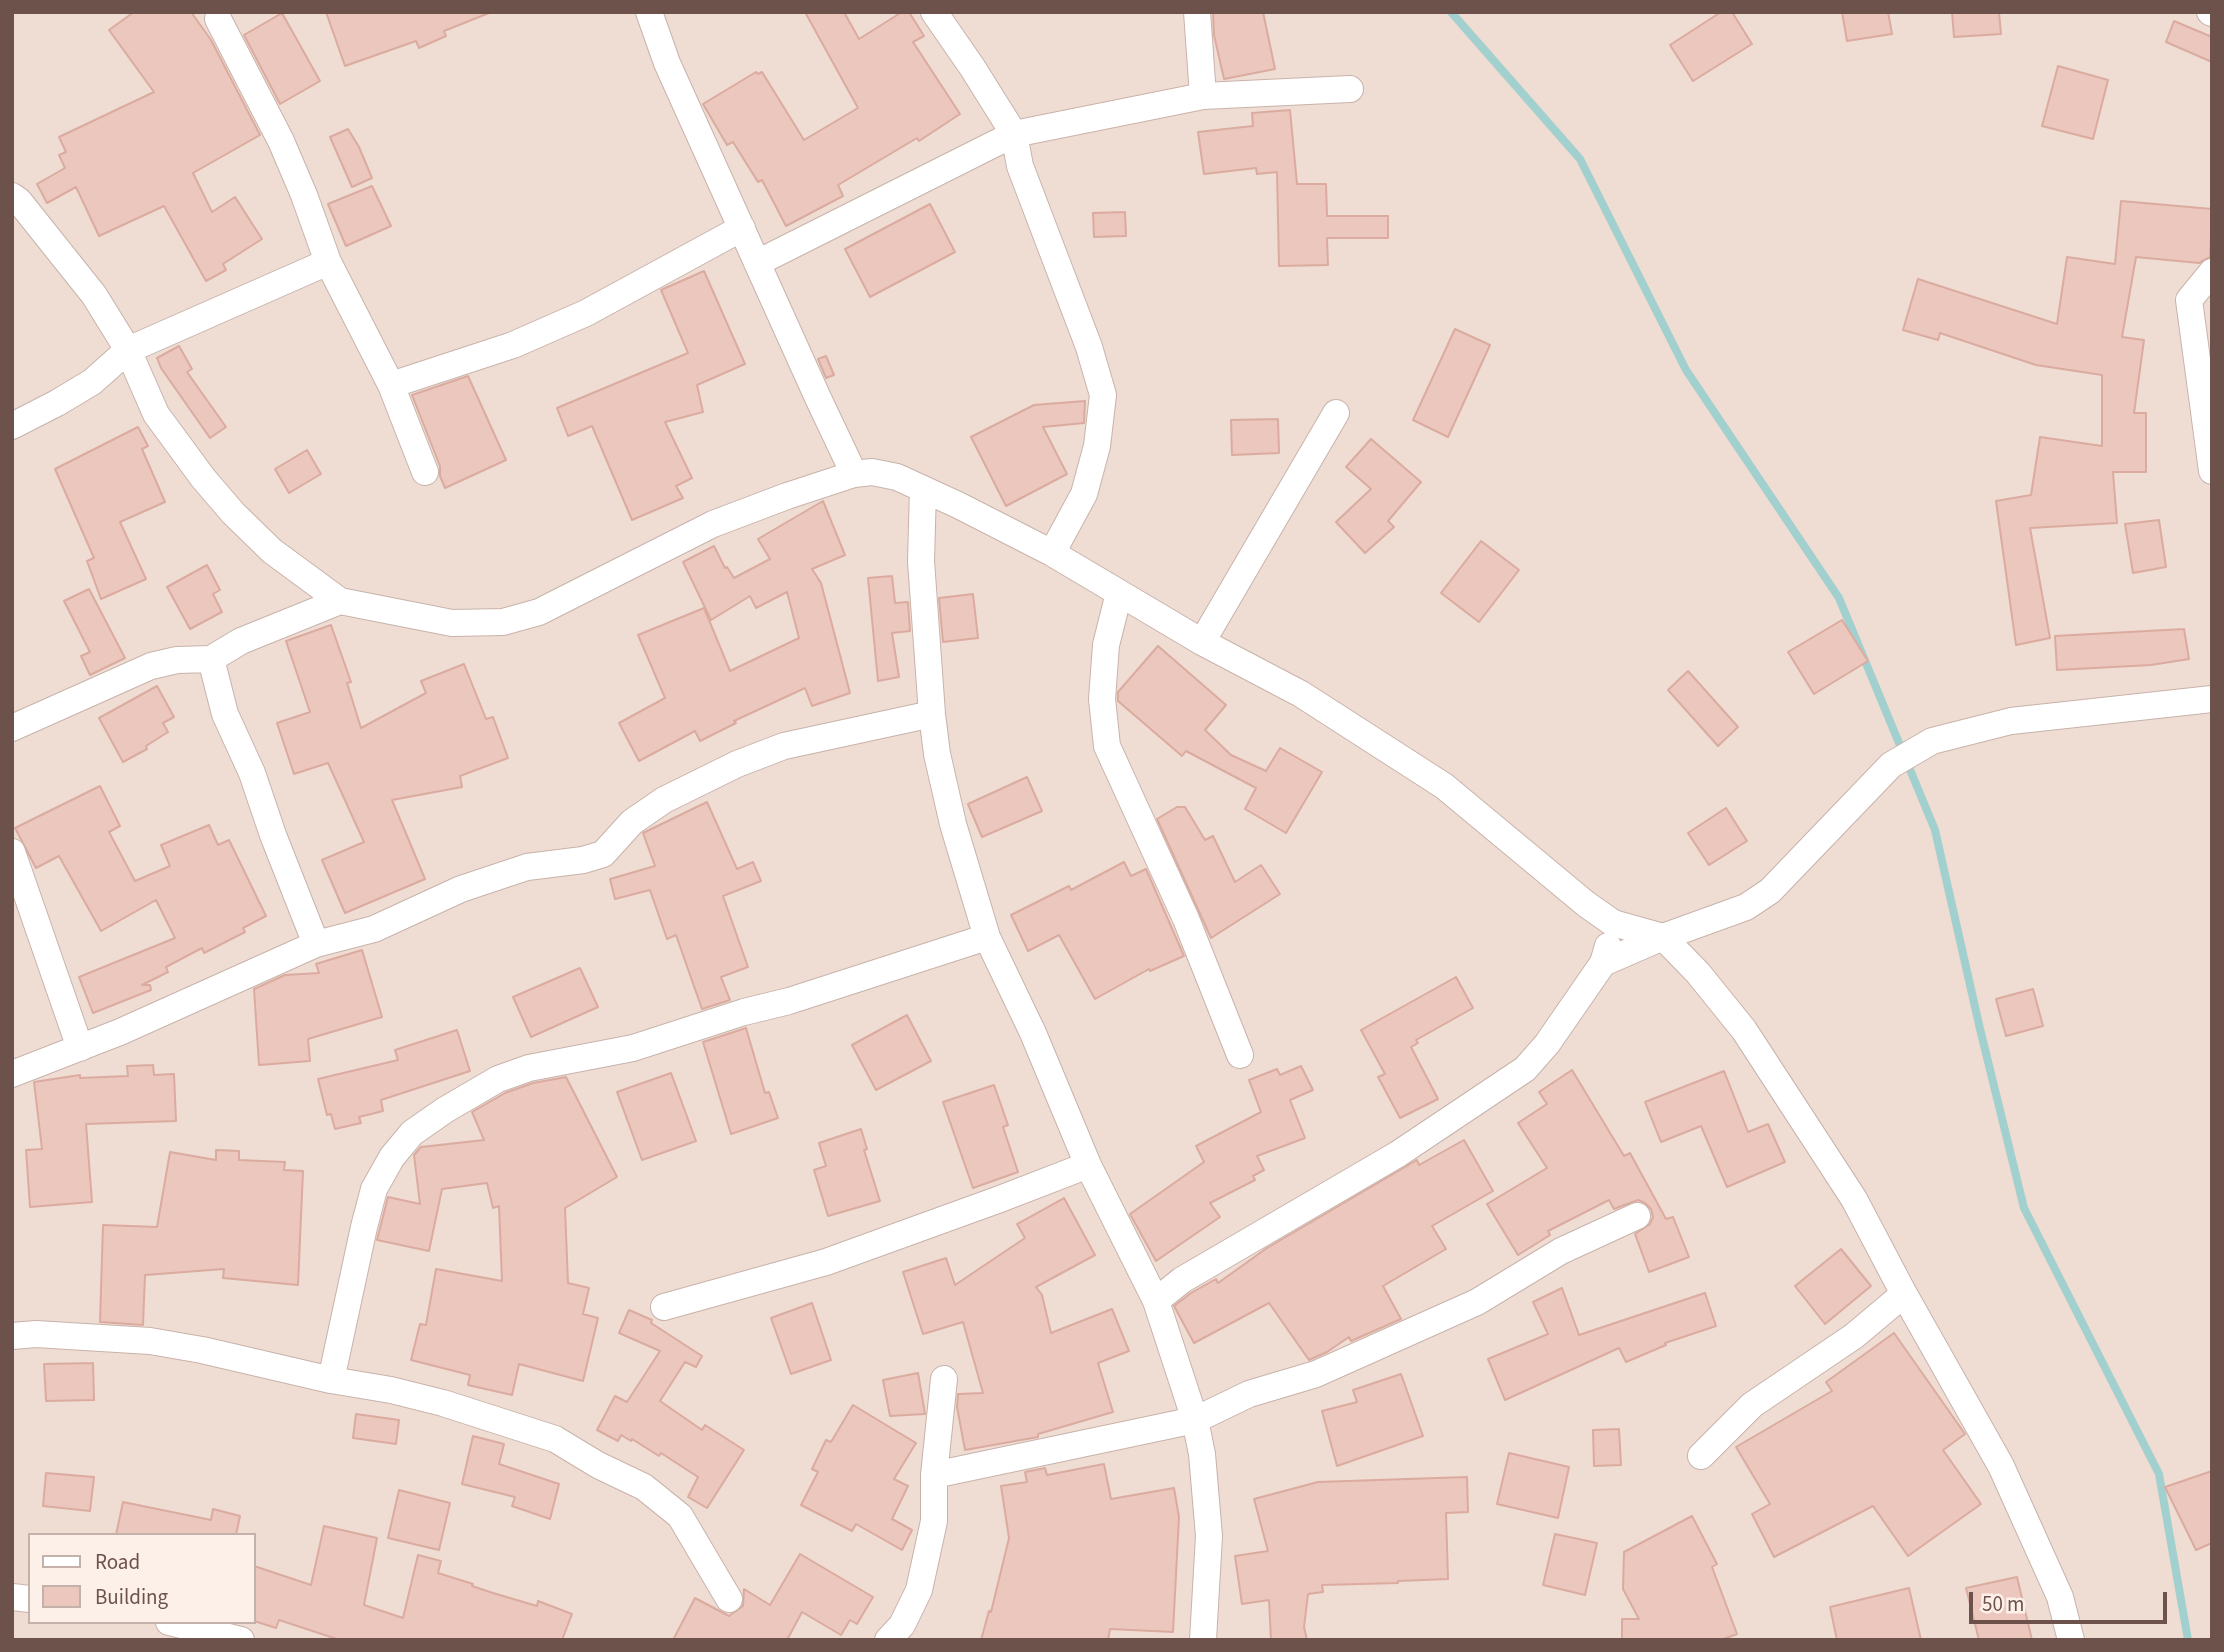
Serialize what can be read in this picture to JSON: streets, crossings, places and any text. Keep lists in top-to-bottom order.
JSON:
{
  "legend": ["Road", "Building"],
  "scale_bar": "50 m"
}
